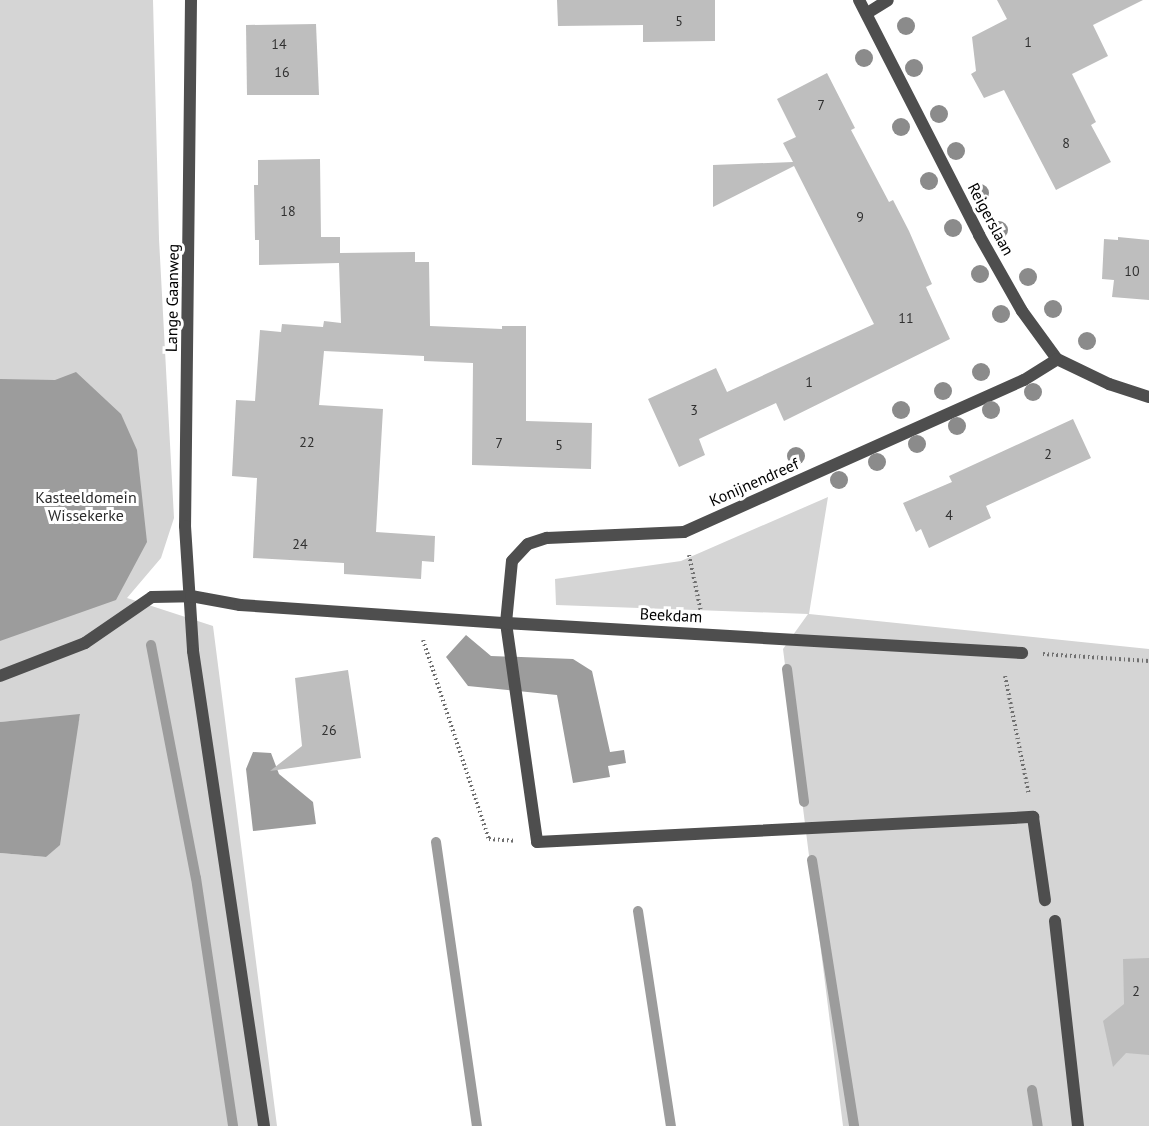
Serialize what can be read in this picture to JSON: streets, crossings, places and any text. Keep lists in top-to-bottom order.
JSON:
{
  "streets": {
    "street": [
      "Reigerslaan",
      "Lange Gaanweg",
      "Konijnendreef",
      "Beekdam"
    ]
  },
  "crossings": [
    ["Reigerslaan", "Konijnendreef"],
    ["Lange Gaanweg", "Beekdam"],
    ["Konijnendreef", "Beekdam"]
  ],
  "parks": ["Kasteeldomein Wissekerke"],
  "house_numbers": [
    "5",
    "1",
    "14",
    "16",
    "7",
    "8",
    "18",
    "9",
    "10",
    "11",
    "1",
    "3",
    "22",
    "7",
    "5",
    "2",
    "4",
    "24",
    "26",
    "2"
  ]
}
